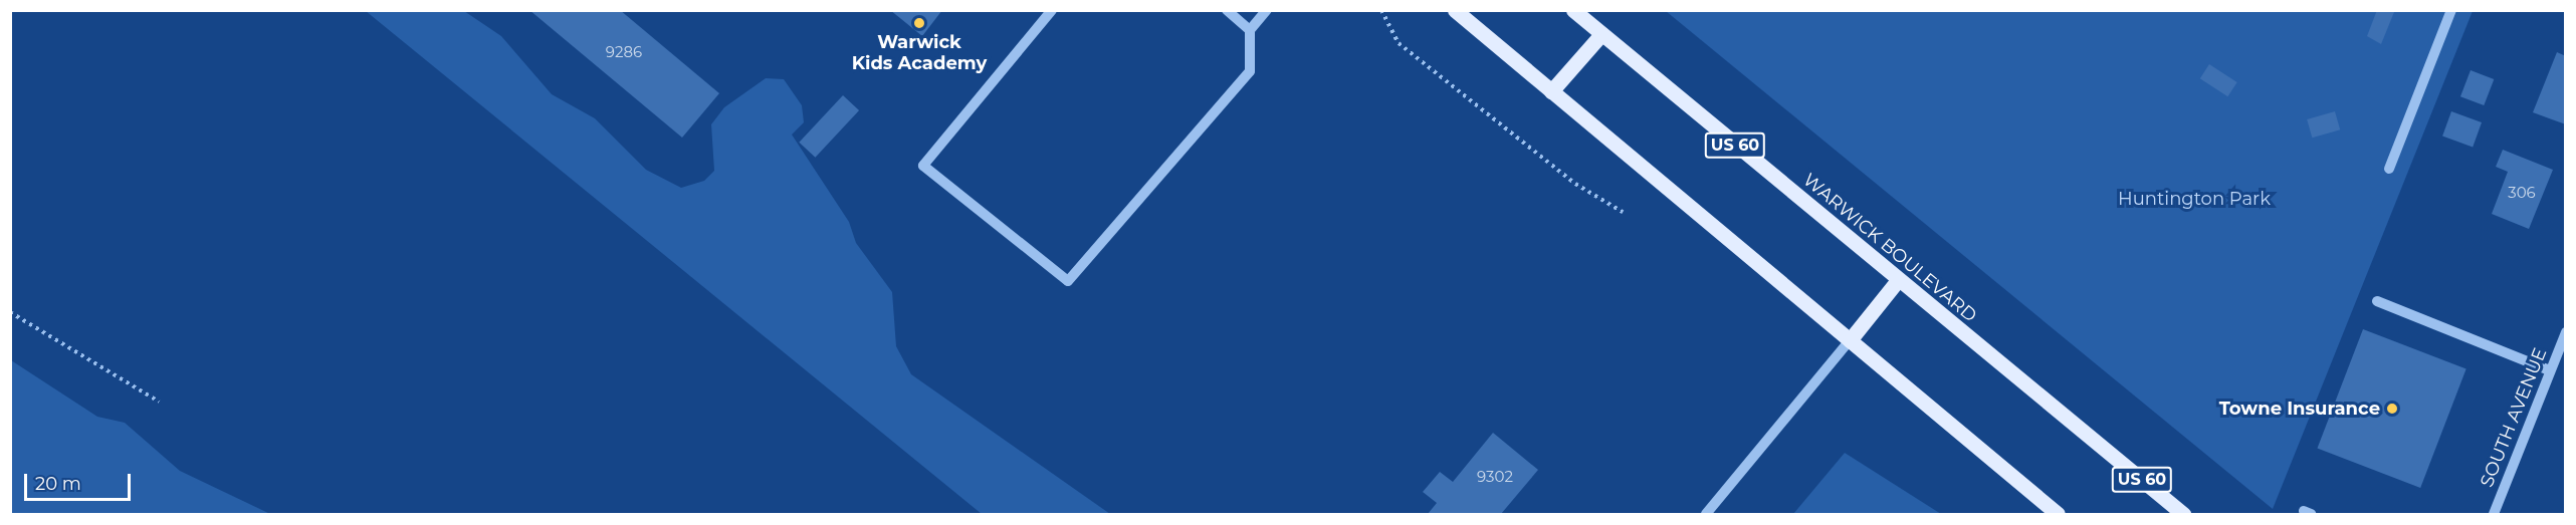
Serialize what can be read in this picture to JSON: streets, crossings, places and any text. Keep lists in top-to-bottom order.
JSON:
{
  "streets": {
    "main road": ["US 60", "WARWICK BOULEVARD"],
    "street": ["SOUTH AVENUE"]
  },
  "parks": ["Huntington Park"],
  "places": ["Warwick Kids Academy", "Towne Insurance"],
  "house_numbers": ["9286", "306", "9302"],
  "scale_bar": "20 m"
}
